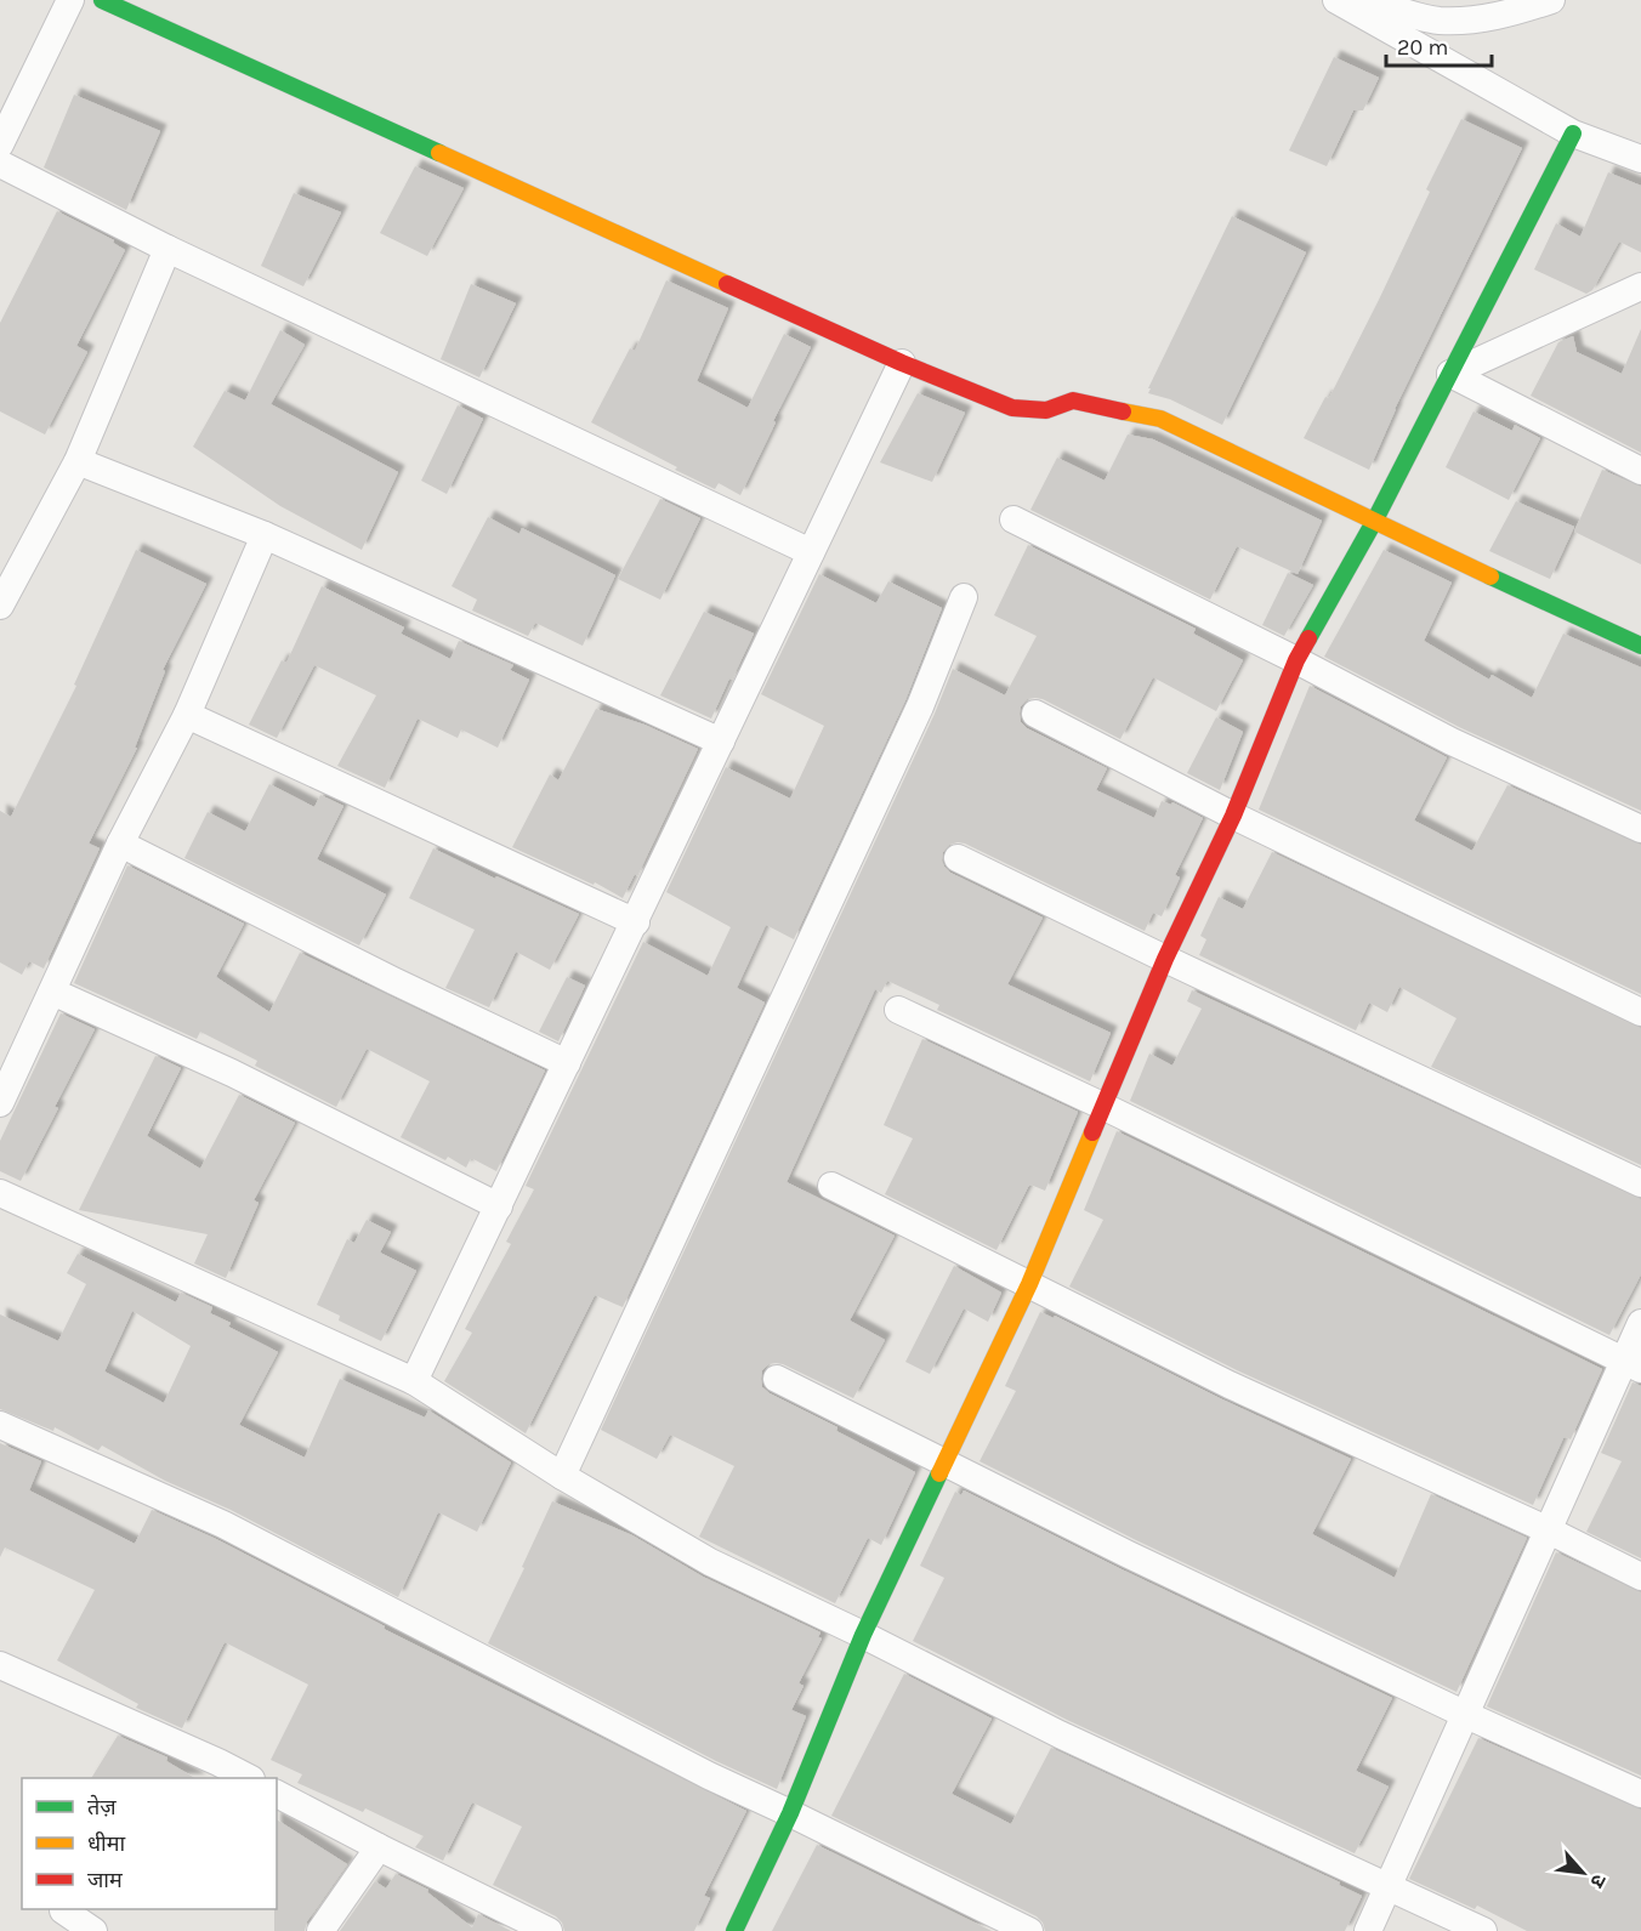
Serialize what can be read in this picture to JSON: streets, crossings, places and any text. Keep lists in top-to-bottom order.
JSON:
{
  "legend": ["तेज़", "धीमा", "जाम"],
  "scale_bar": "20 m",
  "north": "bottom right"
}
